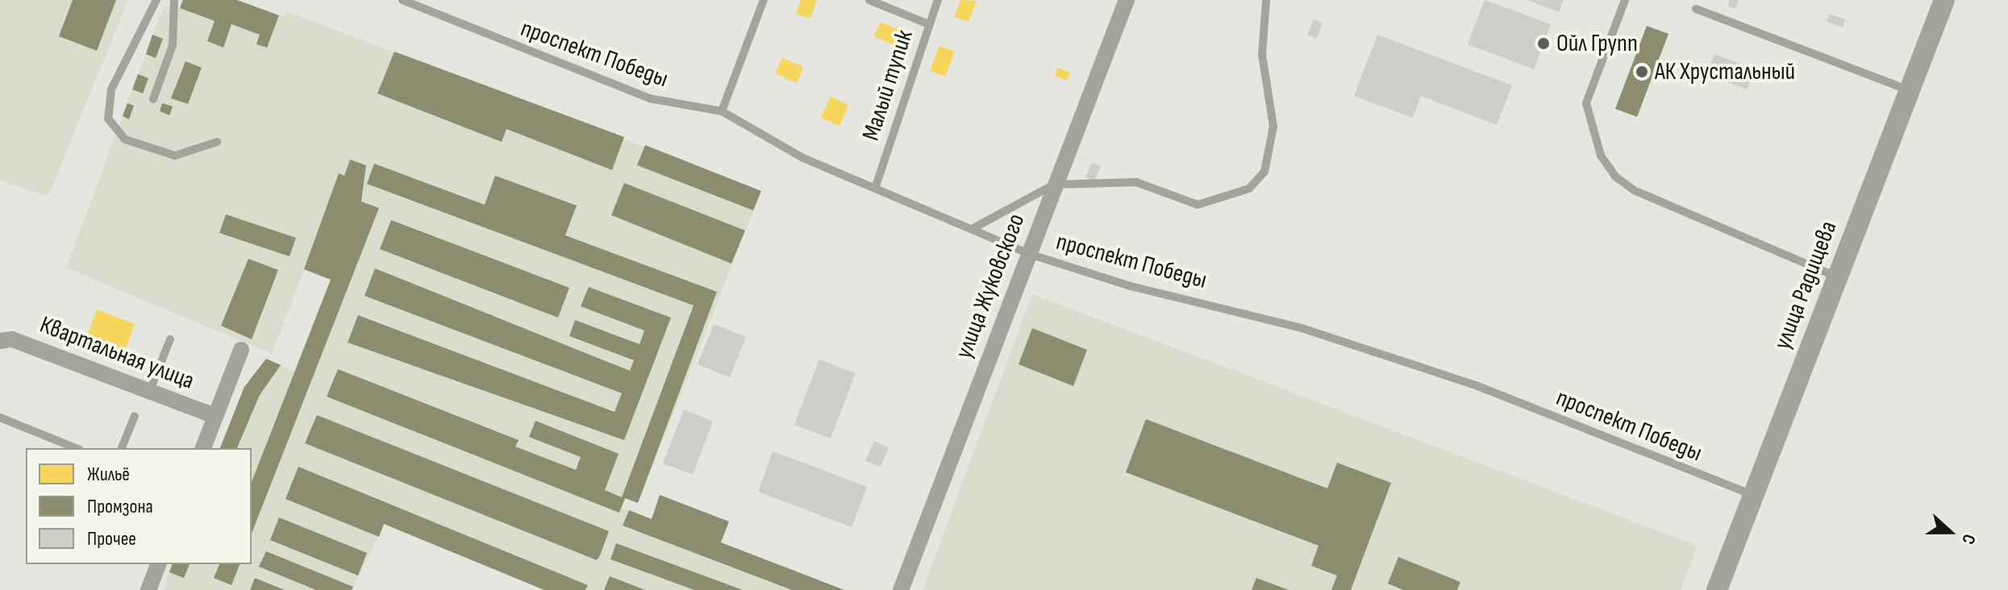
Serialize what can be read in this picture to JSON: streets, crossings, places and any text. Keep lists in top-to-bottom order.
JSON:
{
  "streets": {
    "street": ["улица Радищева", "улица Жуковского", "Квартальная улица"],
    "lane": ["проспект Победы", "Малый тупик"]
  },
  "crossings": [
    ["проспект Победы", "Малый тупик"],
    ["проспект Победы", "улица Радищева"],
    ["проспект Победы", "улица Жуковского"]
  ],
  "places": ["Ойл Групп", "АК Хрустальный"],
  "legend": ["Жильё", "Промзона", "Прочее"],
  "north": "right"
}
